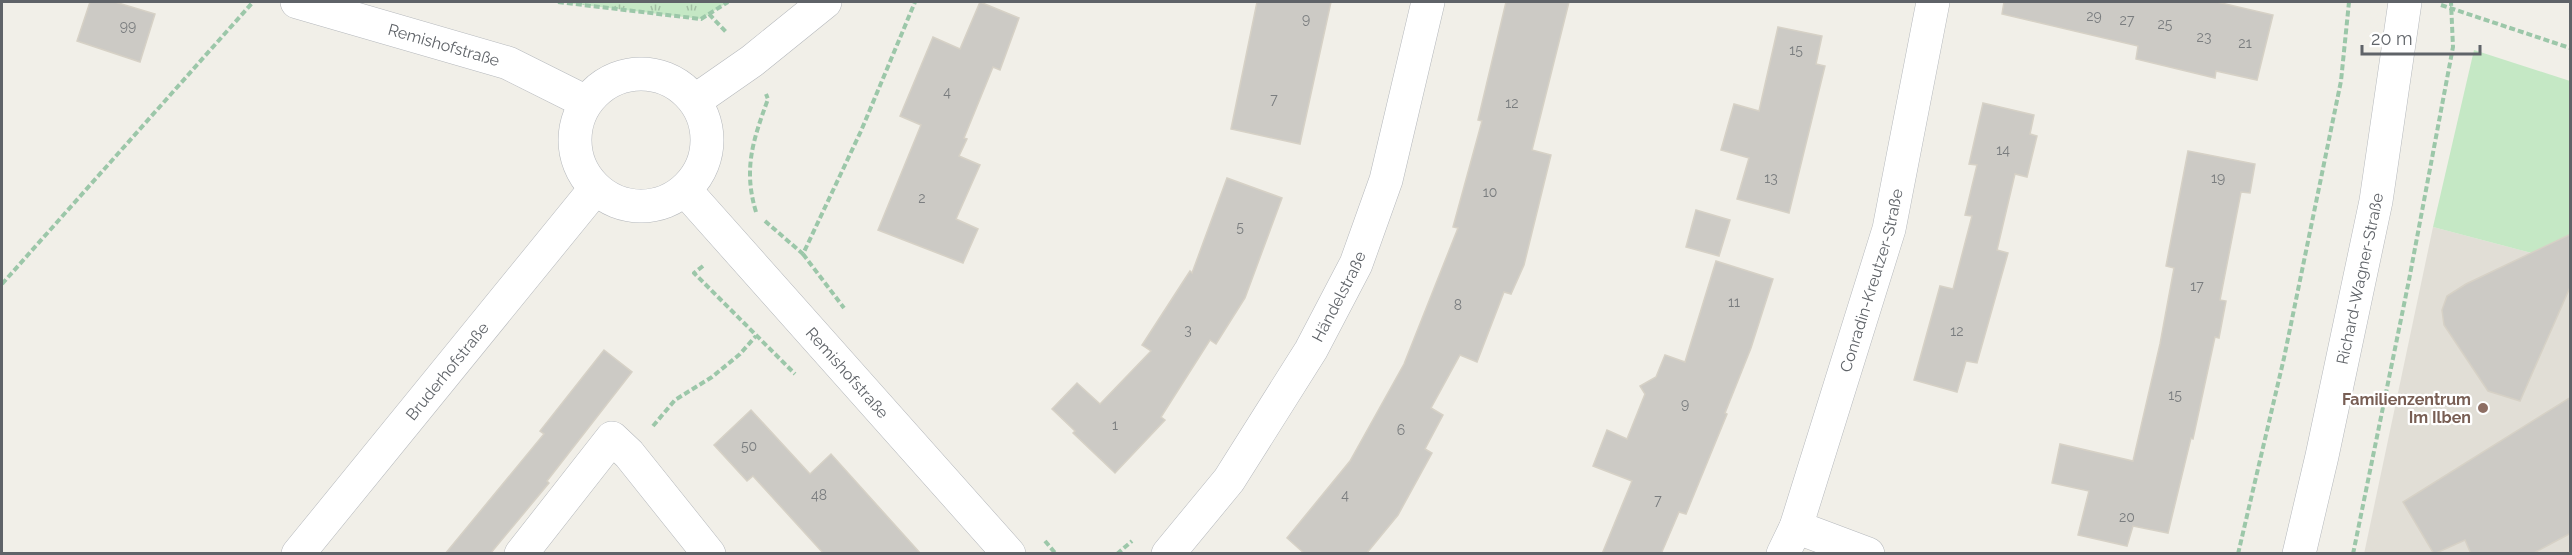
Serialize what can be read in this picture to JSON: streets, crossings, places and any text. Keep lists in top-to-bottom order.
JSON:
{
  "streets": {
    "street": [
      "Remishofstraße",
      "Richard-Wagner-Straße",
      "Conradin-Kreutzer-Straße",
      "Händelstraße",
      "Bruderhofstraße"
    ]
  },
  "crossings": [
    ["Remishofstraße", "Bruderhofstraße"]
  ],
  "places": ["Familienzentrum Im Ilben"],
  "house_numbers": [
    "29",
    "9",
    "27",
    "25",
    "99",
    "23",
    "21",
    "15",
    "4",
    "7",
    "12",
    "14",
    "13",
    "19",
    "10",
    "2",
    "5",
    "17",
    "11",
    "8",
    "3",
    "12",
    "15",
    "9",
    "1",
    "6",
    "50",
    "48",
    "4",
    "7",
    "20"
  ],
  "scale_bar": "20 m"
}
